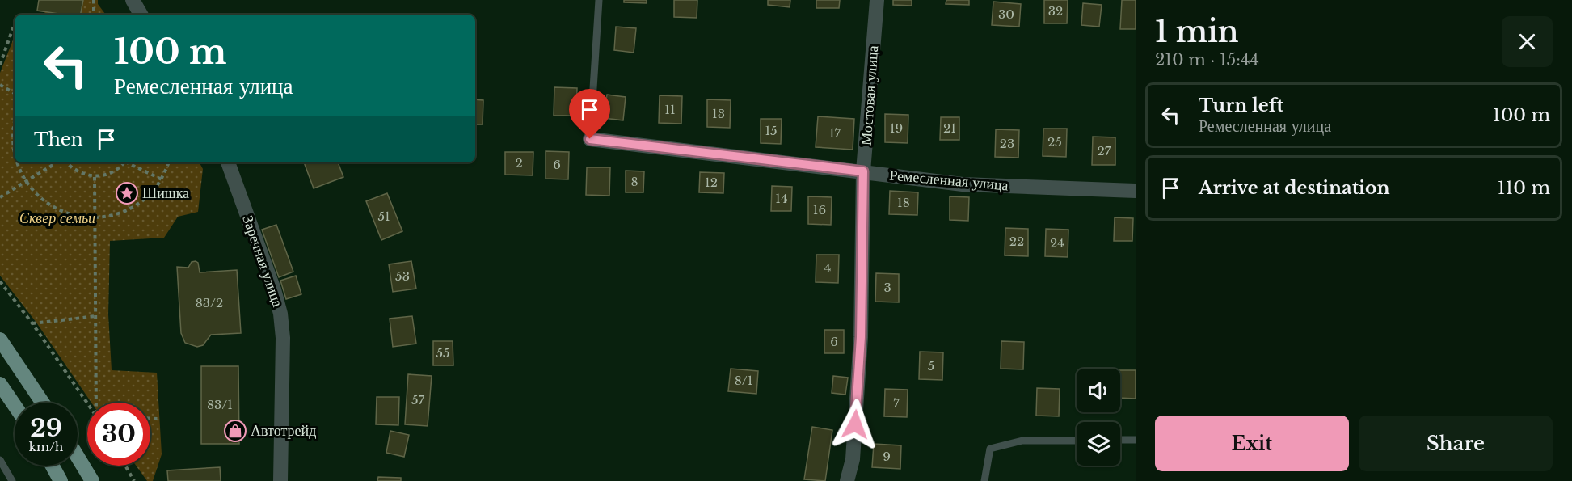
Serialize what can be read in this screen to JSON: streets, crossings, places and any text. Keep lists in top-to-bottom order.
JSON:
{
  "streets": {
    "street": ["Мостовая улица", "Ремесленная улица", "Заречная улица"]
  },
  "crossings": [
    ["Мостовая улица", "Ремесленная улица"]
  ],
  "parks": ["Сквер семьи"],
  "places": {
    "place": ["Шишка"],
    "shop": ["Автотрейд"]
  },
  "house_numbers": [
    "32",
    "30",
    "11",
    "13",
    "19",
    "21",
    "15",
    "17",
    "25",
    "23",
    "27",
    "2",
    "6",
    "8",
    "12",
    "14",
    "18",
    "16",
    "51",
    "22",
    "24",
    "4",
    "53",
    "3",
    "83/2",
    "6",
    "55",
    "5",
    "8/1",
    "57",
    "7",
    "83/1",
    "9"
  ],
  "page": {
    "heading": ["1 min", "210 m · 15:44"],
    "turn": ["100 m", "Ремесленная улица"],
    "list": [
      {
        "name": "Turn left",
        "note": "Ремесленная улица",
        "value": "100 m"
      },
      {
        "name": "Arrive at destination",
        "value": "110 m"
      }
    ],
    "then": "Then",
    "speed": "29 km/h",
    "limit": "30",
    "buttons": ["Exit", "Share"]
  }
}
